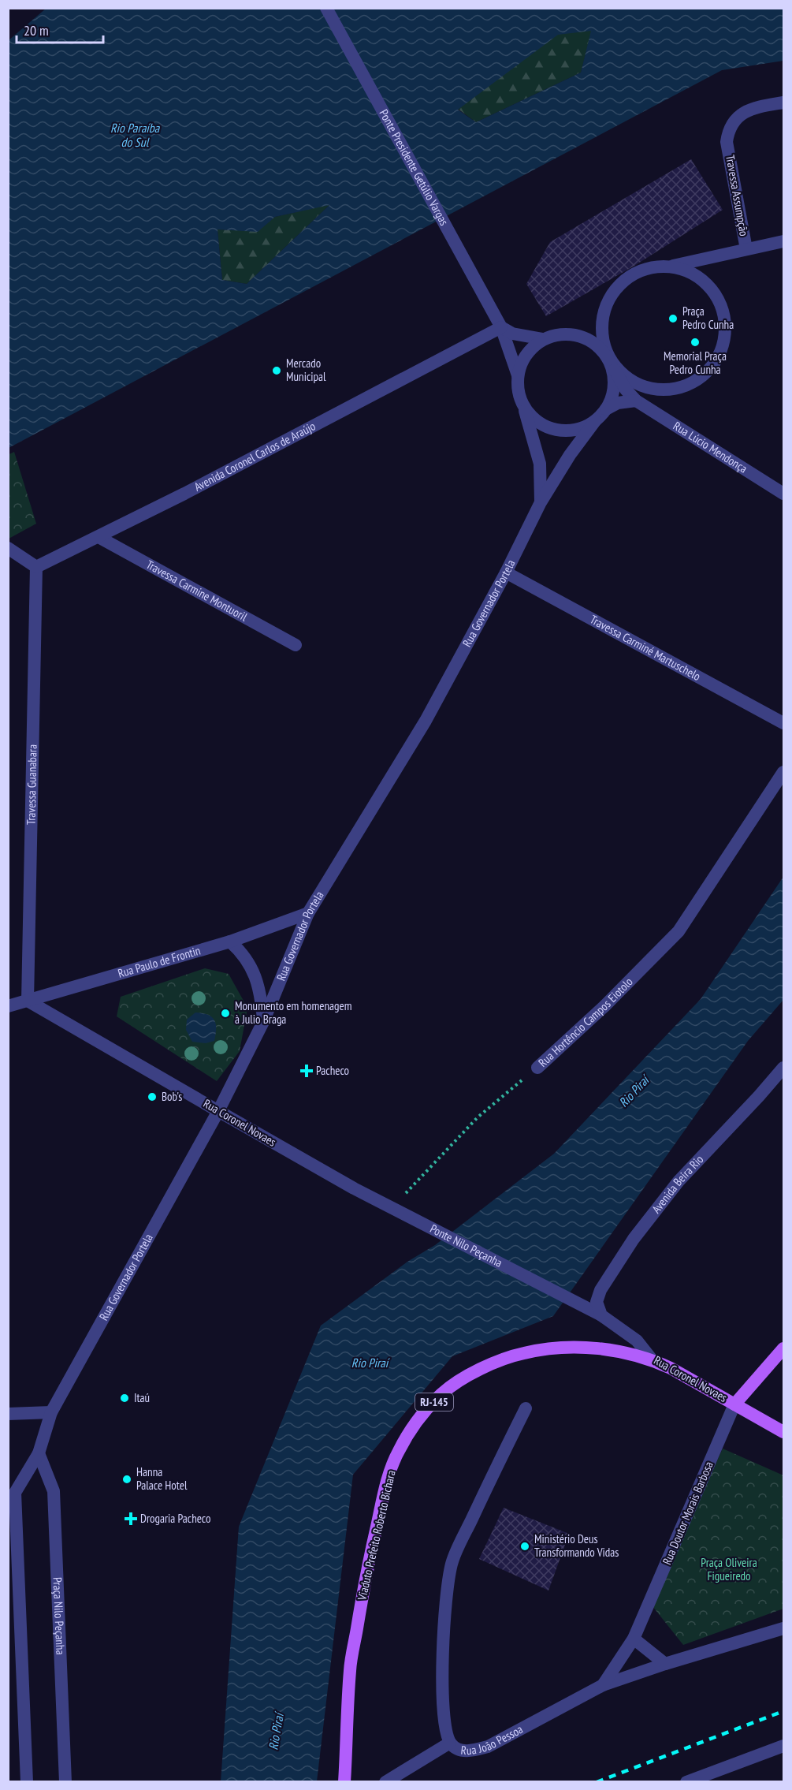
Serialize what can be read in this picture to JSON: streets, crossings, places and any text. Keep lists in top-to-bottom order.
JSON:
{
  "streets": {
    "main road": [
      "Rua Coronel Novaes",
      "RJ-145",
      "Rua Doutor Morais Barbosa",
      "Viaduto Prefeito Roberto Bichara"
    ],
    "street": [
      "Ponte Presidente Getúlio Vargas",
      "Travessa Assumpção",
      "Rua Lúcio Mendonça",
      "Avenida Coronel Carlos de Araújo",
      "Travessa Carmine Montuoril",
      "Rua Governador Portela",
      "Travessa Carminé Martuschelo",
      "Travessa Guanabara",
      "Rua Paulo de Frontin",
      "Rua Hortêncio Campos Eiotolo",
      "Avenida Beira Rio",
      "Ponte Nilo Peçanha",
      "Praça Nilo Peçanha",
      "Rua João Pessoa"
    ]
  },
  "crossings": [
    ["Ponte Presidente Getúlio Vargas", "Avenida Coronel Carlos de Araújo"],
    ["Rua Lúcio Mendonça", "Rua Governador Portela"],
    ["Avenida Coronel Carlos de Araújo", "Travessa Carmine Montuoril"],
    ["Avenida Coronel Carlos de Araújo", "Travessa Guanabara"],
    ["Rua Governador Portela", "Travessa Carminé Martuschelo"],
    ["Rua Governador Portela", "Rua Paulo de Frontin"],
    ["Rua Governador Portela", "Rua Coronel Novaes"],
    ["Rua Governador Portela", "Praça Nilo Peçanha"],
    ["Travessa Guanabara", "Rua Paulo de Frontin"],
    ["Travessa Guanabara", "Rua Coronel Novaes"],
    ["Rua Paulo de Frontin", "Rua Coronel Novaes"],
    ["Rua Coronel Novaes", "Avenida Beira Rio"],
    ["Rua Coronel Novaes", "Ponte Nilo Peçanha"],
    ["Rua Coronel Novaes", "Rua Doutor Morais Barbosa"],
    ["Rua Coronel Novaes", "Viaduto Prefeito Roberto Bichara"],
    ["Rua Doutor Morais Barbosa", "Rua João Pessoa"]
  ],
  "water": ["Rio Paraíba do Sul", "Rio Piraí"],
  "parks": ["Praça Oliveira Figueiredo"],
  "places": {
    "other": [
      "Praça Pedro Cunha",
      "Memorial Praça Pedro Cunha",
      "Mercado Municipal",
      "Monumento em homenagem à Julio Braga",
      "Bob's",
      "Itaú",
      "Hanna Palace Hotel",
      "Ministério Deus Transformando Vidas"
    ],
    "health": ["Pacheco", "Drogaria Pacheco"]
  },
  "scale_bar": "20 m"
}
